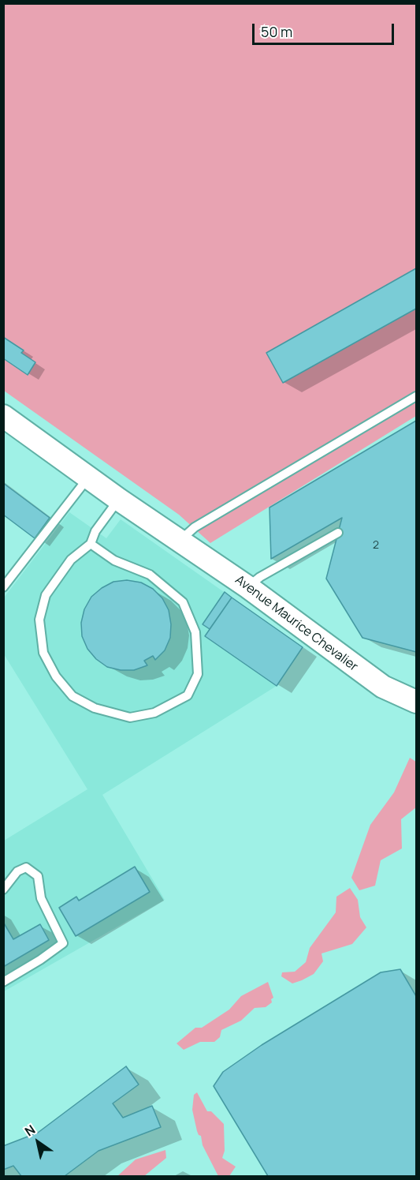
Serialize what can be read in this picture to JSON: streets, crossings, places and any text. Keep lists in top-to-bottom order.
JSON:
{
  "streets": {
    "street": ["Avenue Maurice Chevalier"]
  },
  "house_numbers": ["2"],
  "scale_bar": "50 m",
  "north": "top left"
}
